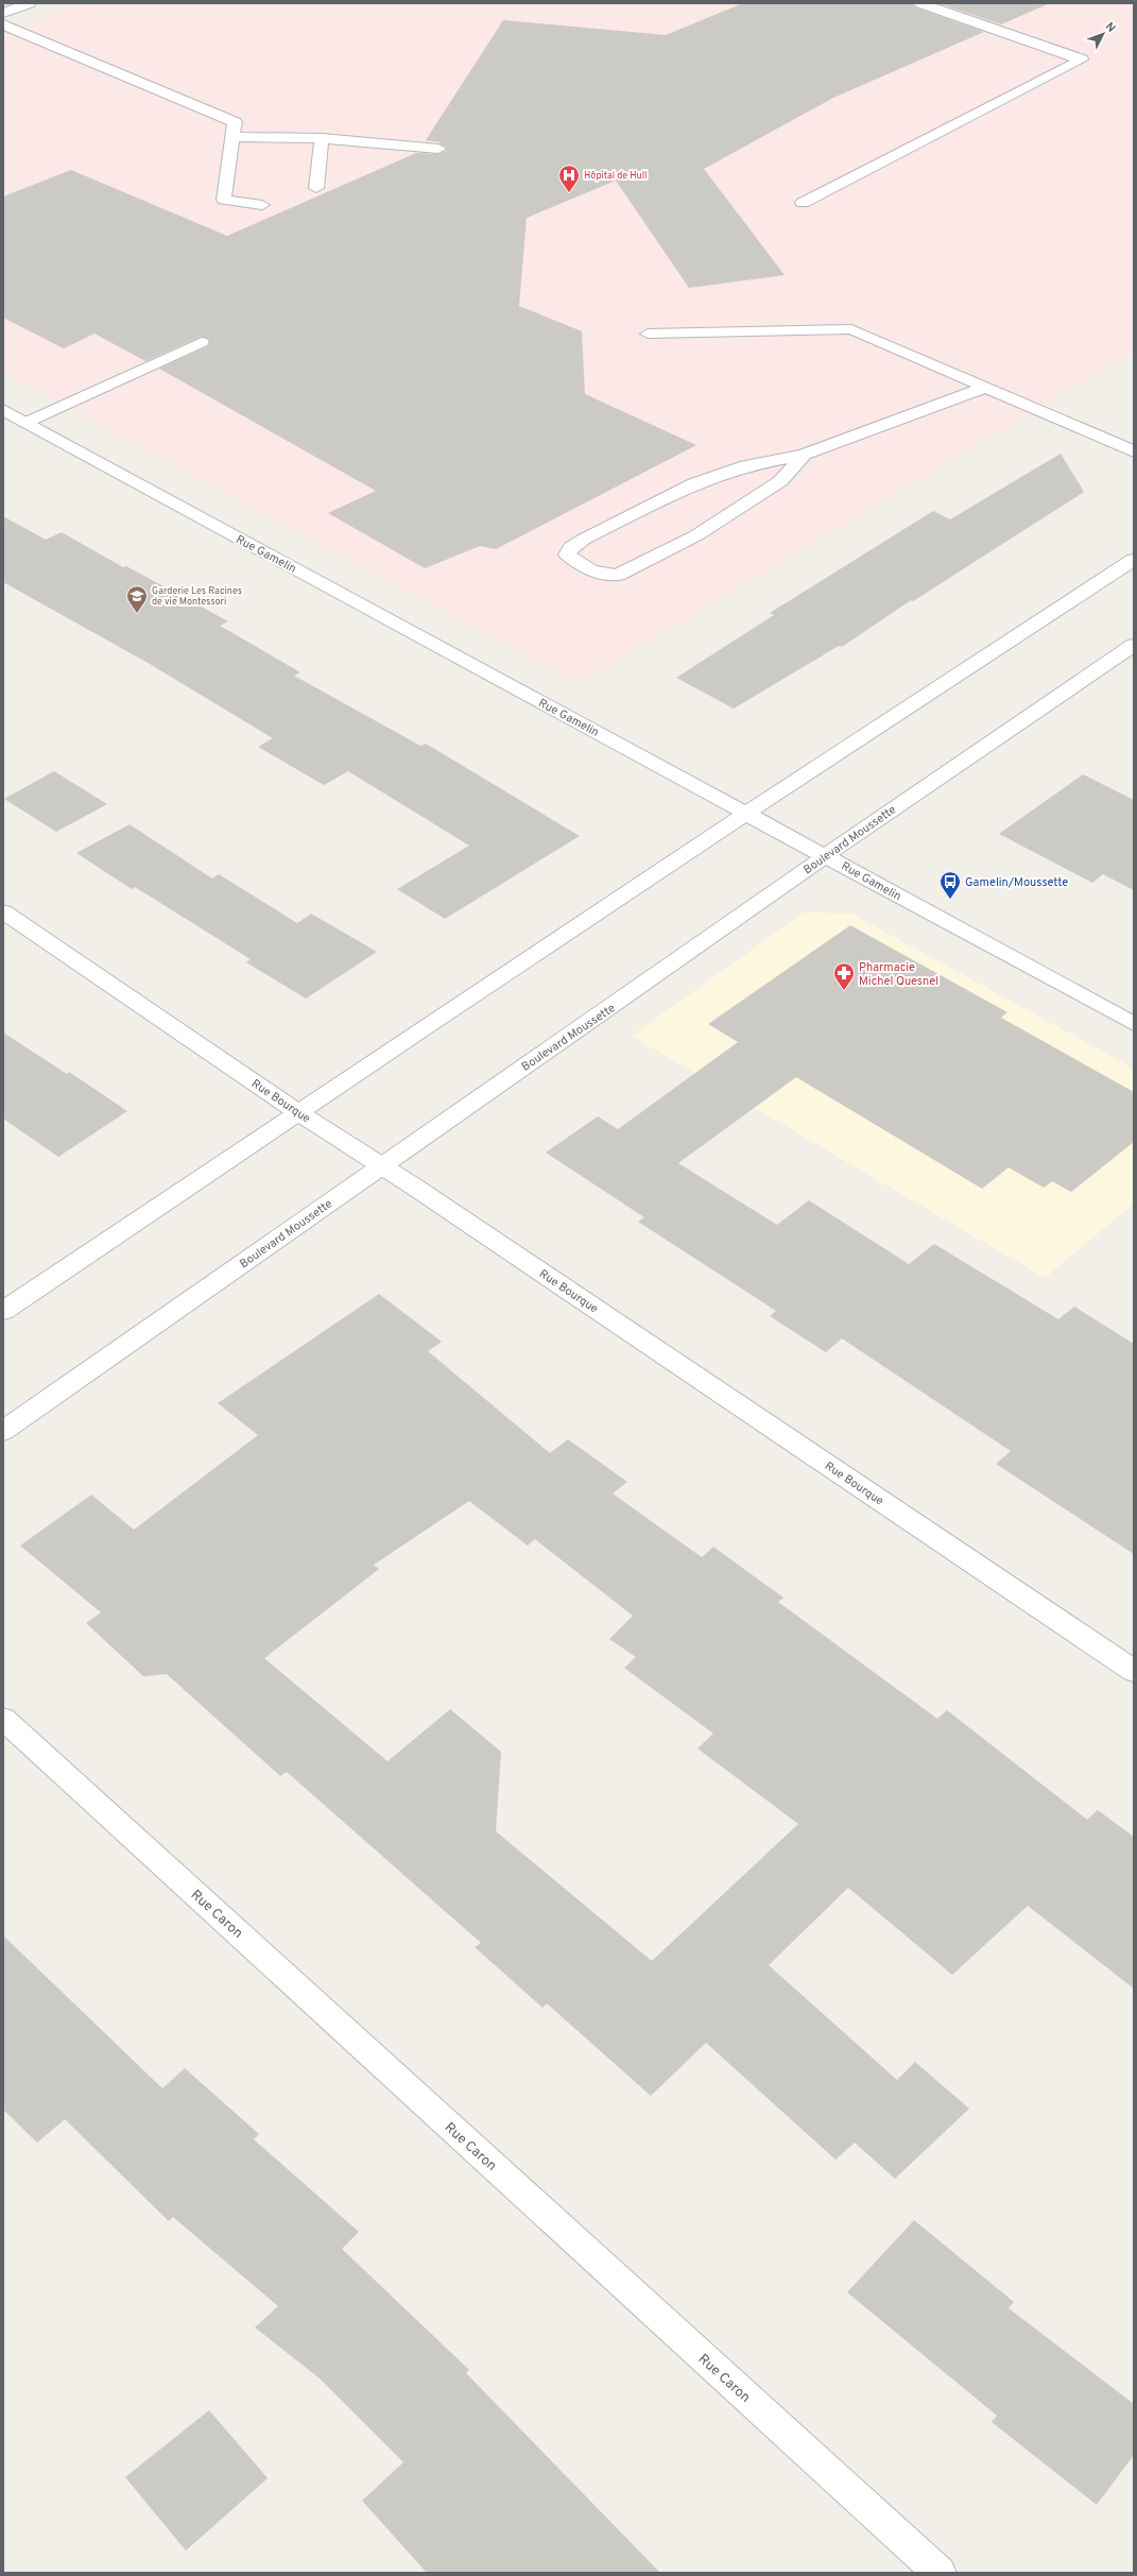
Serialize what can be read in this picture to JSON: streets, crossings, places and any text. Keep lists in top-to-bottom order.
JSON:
{
  "streets": {
    "street": [
      "Rue Gamelin",
      "Boulevard Moussette",
      "Rue Bourque",
      "Rue Caron"
    ]
  },
  "crossings": [
    ["Rue Gamelin", "Boulevard Moussette"],
    ["Boulevard Moussette", "Rue Bourque"]
  ],
  "places": {
    "hospital": ["Hôpital de Hull"],
    "school or university": ["Garderie Les Racines de vie Montessori"],
    "bus stop": ["Gamelin/Moussette"],
    "pharmacy": ["Pharmacie Michel Quesnel"]
  },
  "north": "top right"
}
